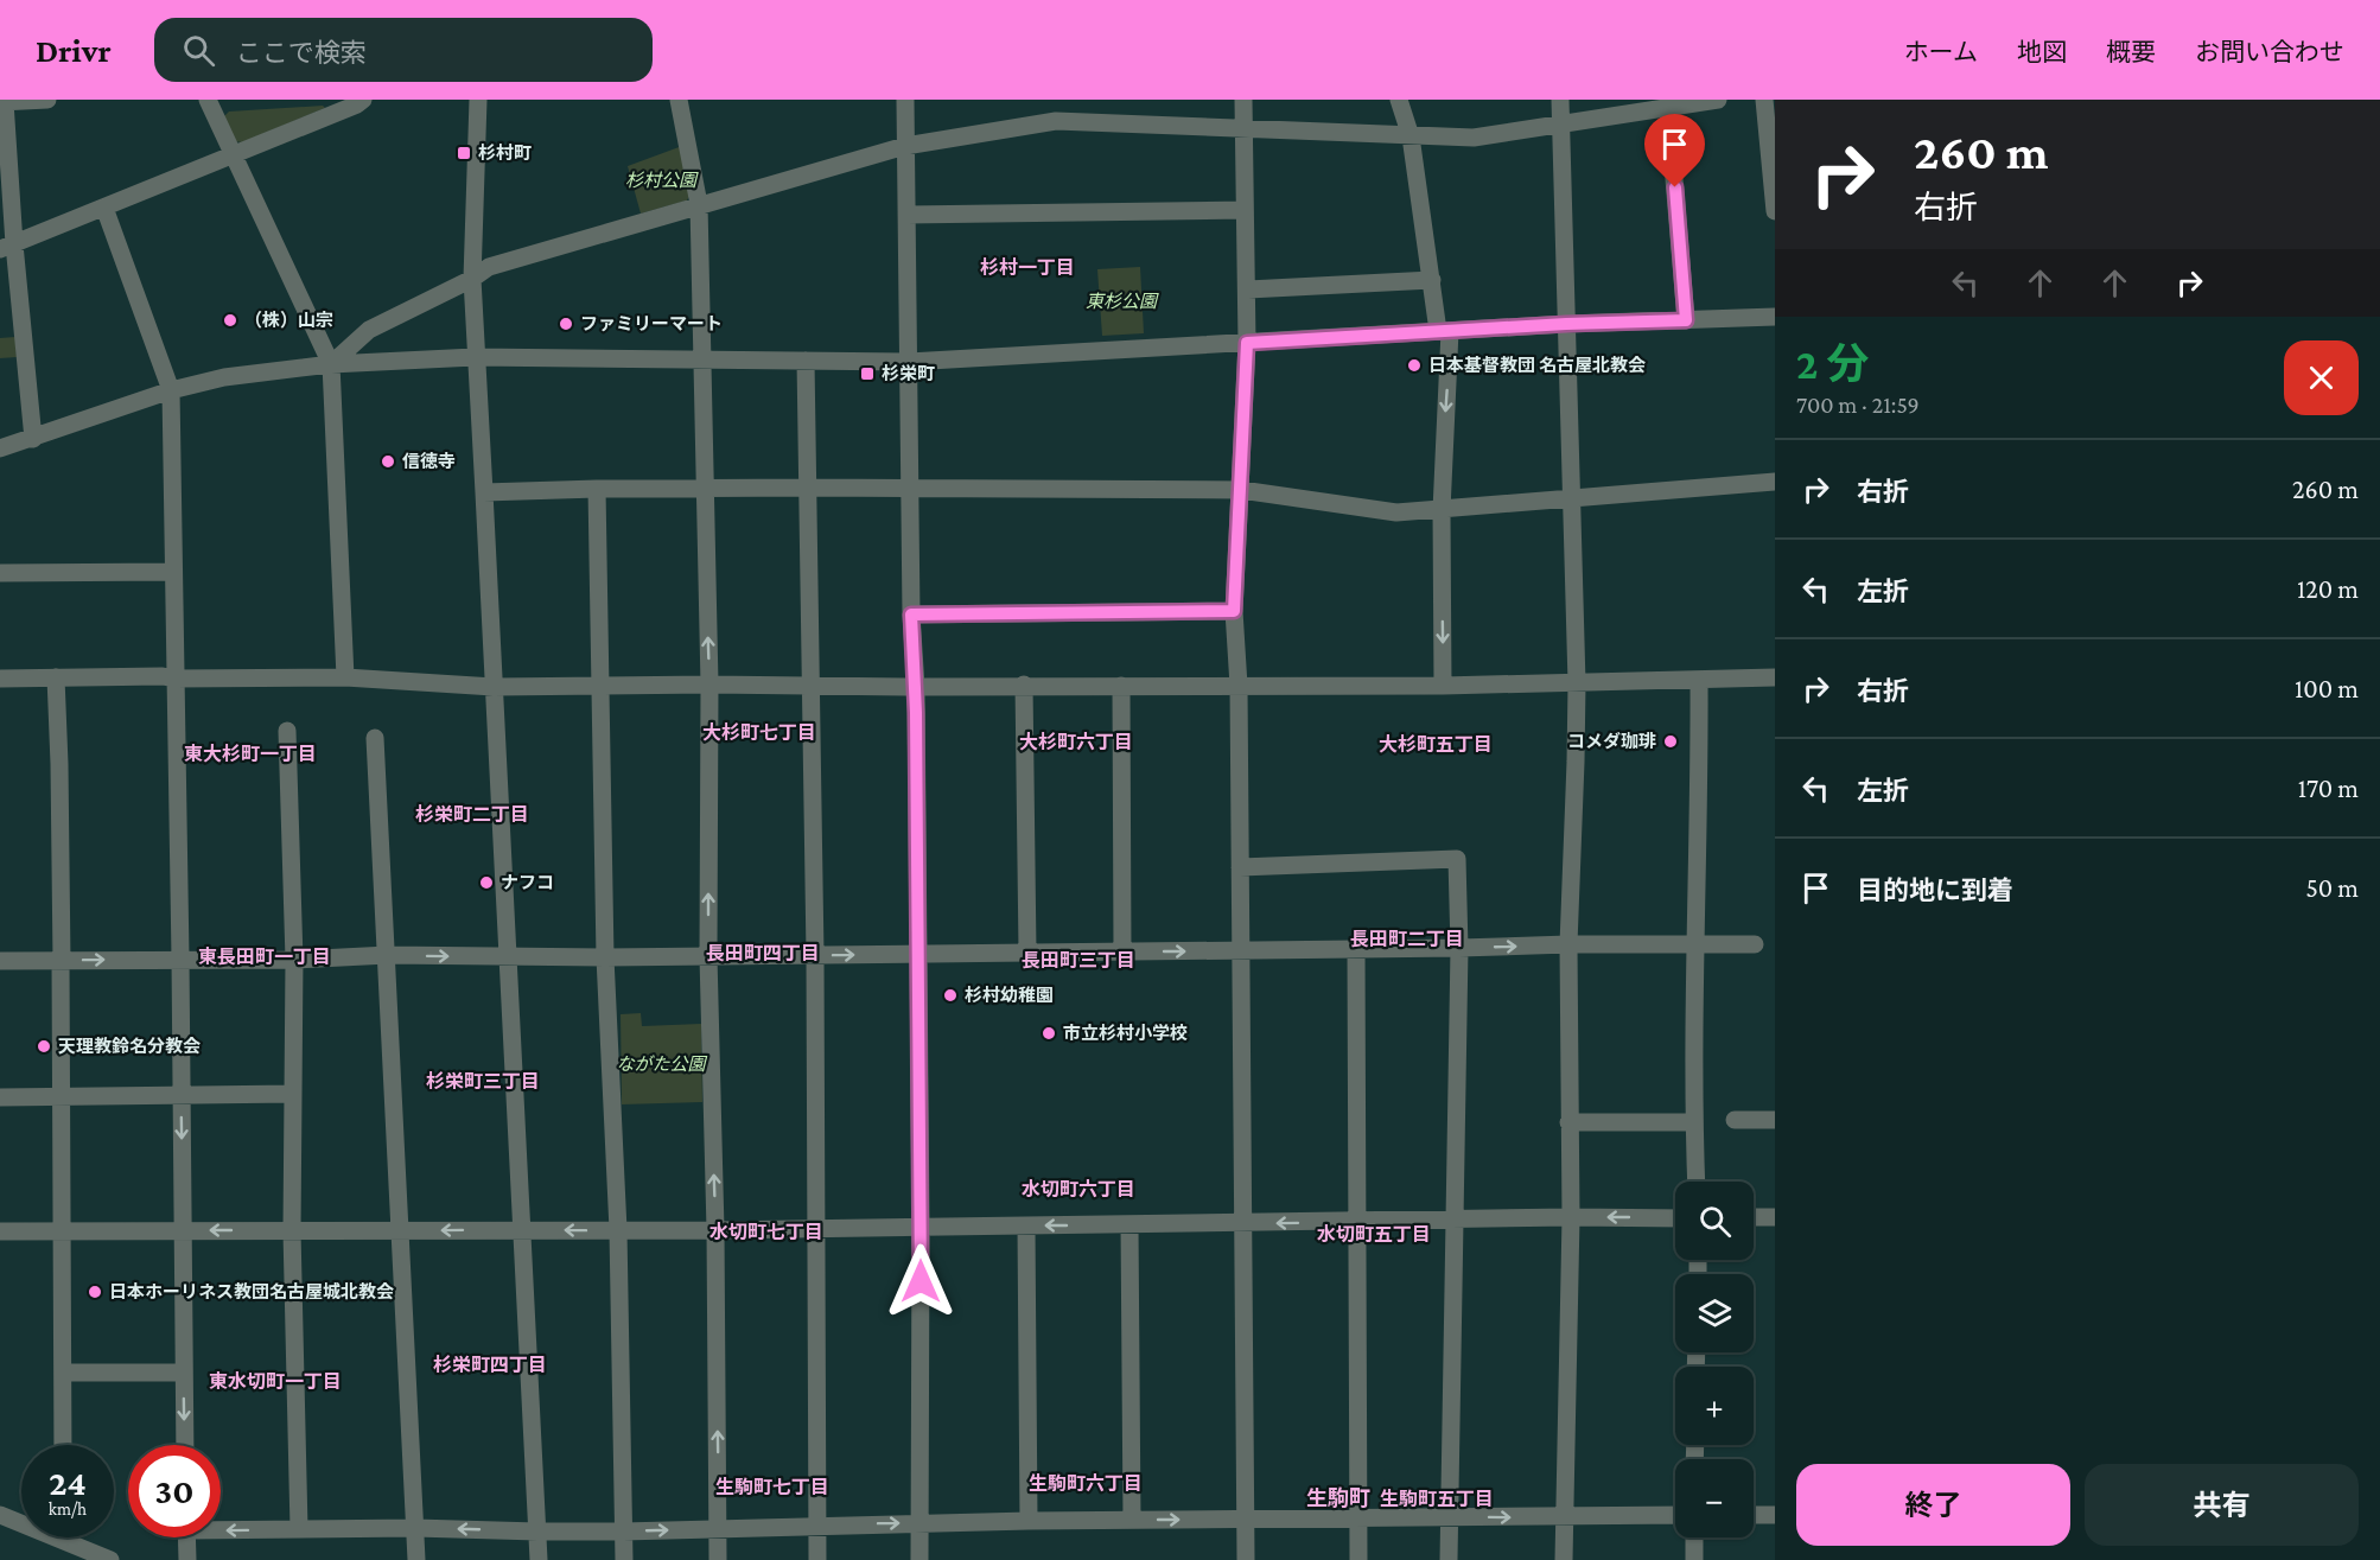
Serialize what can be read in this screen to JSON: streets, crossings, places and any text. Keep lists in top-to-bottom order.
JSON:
{
  "districts": [
    "杉村一丁目",
    "大杉町七丁目",
    "大杉町六丁目",
    "大杉町五丁目",
    "東大杉町一丁目",
    "杉栄町二丁目",
    "長田町二丁目",
    "長田町四丁目",
    "東長田町一丁目",
    "長田町三丁目",
    "杉栄町三丁目",
    "水切町六丁目",
    "水切町七丁目",
    "水切町五丁目",
    "杉栄町四丁目",
    "東水切町一丁目",
    "生駒町六丁目",
    "生駒町七丁目",
    "生駒町",
    "生駒町五丁目"
  ],
  "parks": ["杉村公園", "東杉公園", "ながた公園"],
  "places": {
    "transit": ["杉村町", "杉栄町"],
    "other": [
      "（株）山宗",
      "ファミリーマート",
      "日本基督教団 名古屋北教会",
      "信徳寺",
      "コメダ珈琲",
      "ナフコ",
      "杉村幼稚園",
      "市立杉村小学校",
      "天理教鈴名分教会",
      "日本ホーリネス教団名古屋城北教会"
    ]
  },
  "page": {
    "header": "Drivr",
    "search": "ここで検索",
    "nav": [
      "ホーム",
      "地図",
      "概要",
      "お問い合わせ"
    ],
    "turn": ["260 m", "右折"],
    "heading": ["2 分", "700 m · 21:59"],
    "list": [
      {
        "name": "右折",
        "value": "260 m"
      },
      {
        "name": "左折",
        "value": "120 m"
      },
      {
        "name": "右折",
        "value": "100 m"
      },
      {
        "name": "左折",
        "value": "170 m"
      },
      {
        "name": "目的地に到着",
        "value": "50 m"
      }
    ],
    "map_buttons": ["+", "−"],
    "speed": "24 km/h",
    "limit": "30",
    "buttons": ["終了", "共有"]
  }
}
